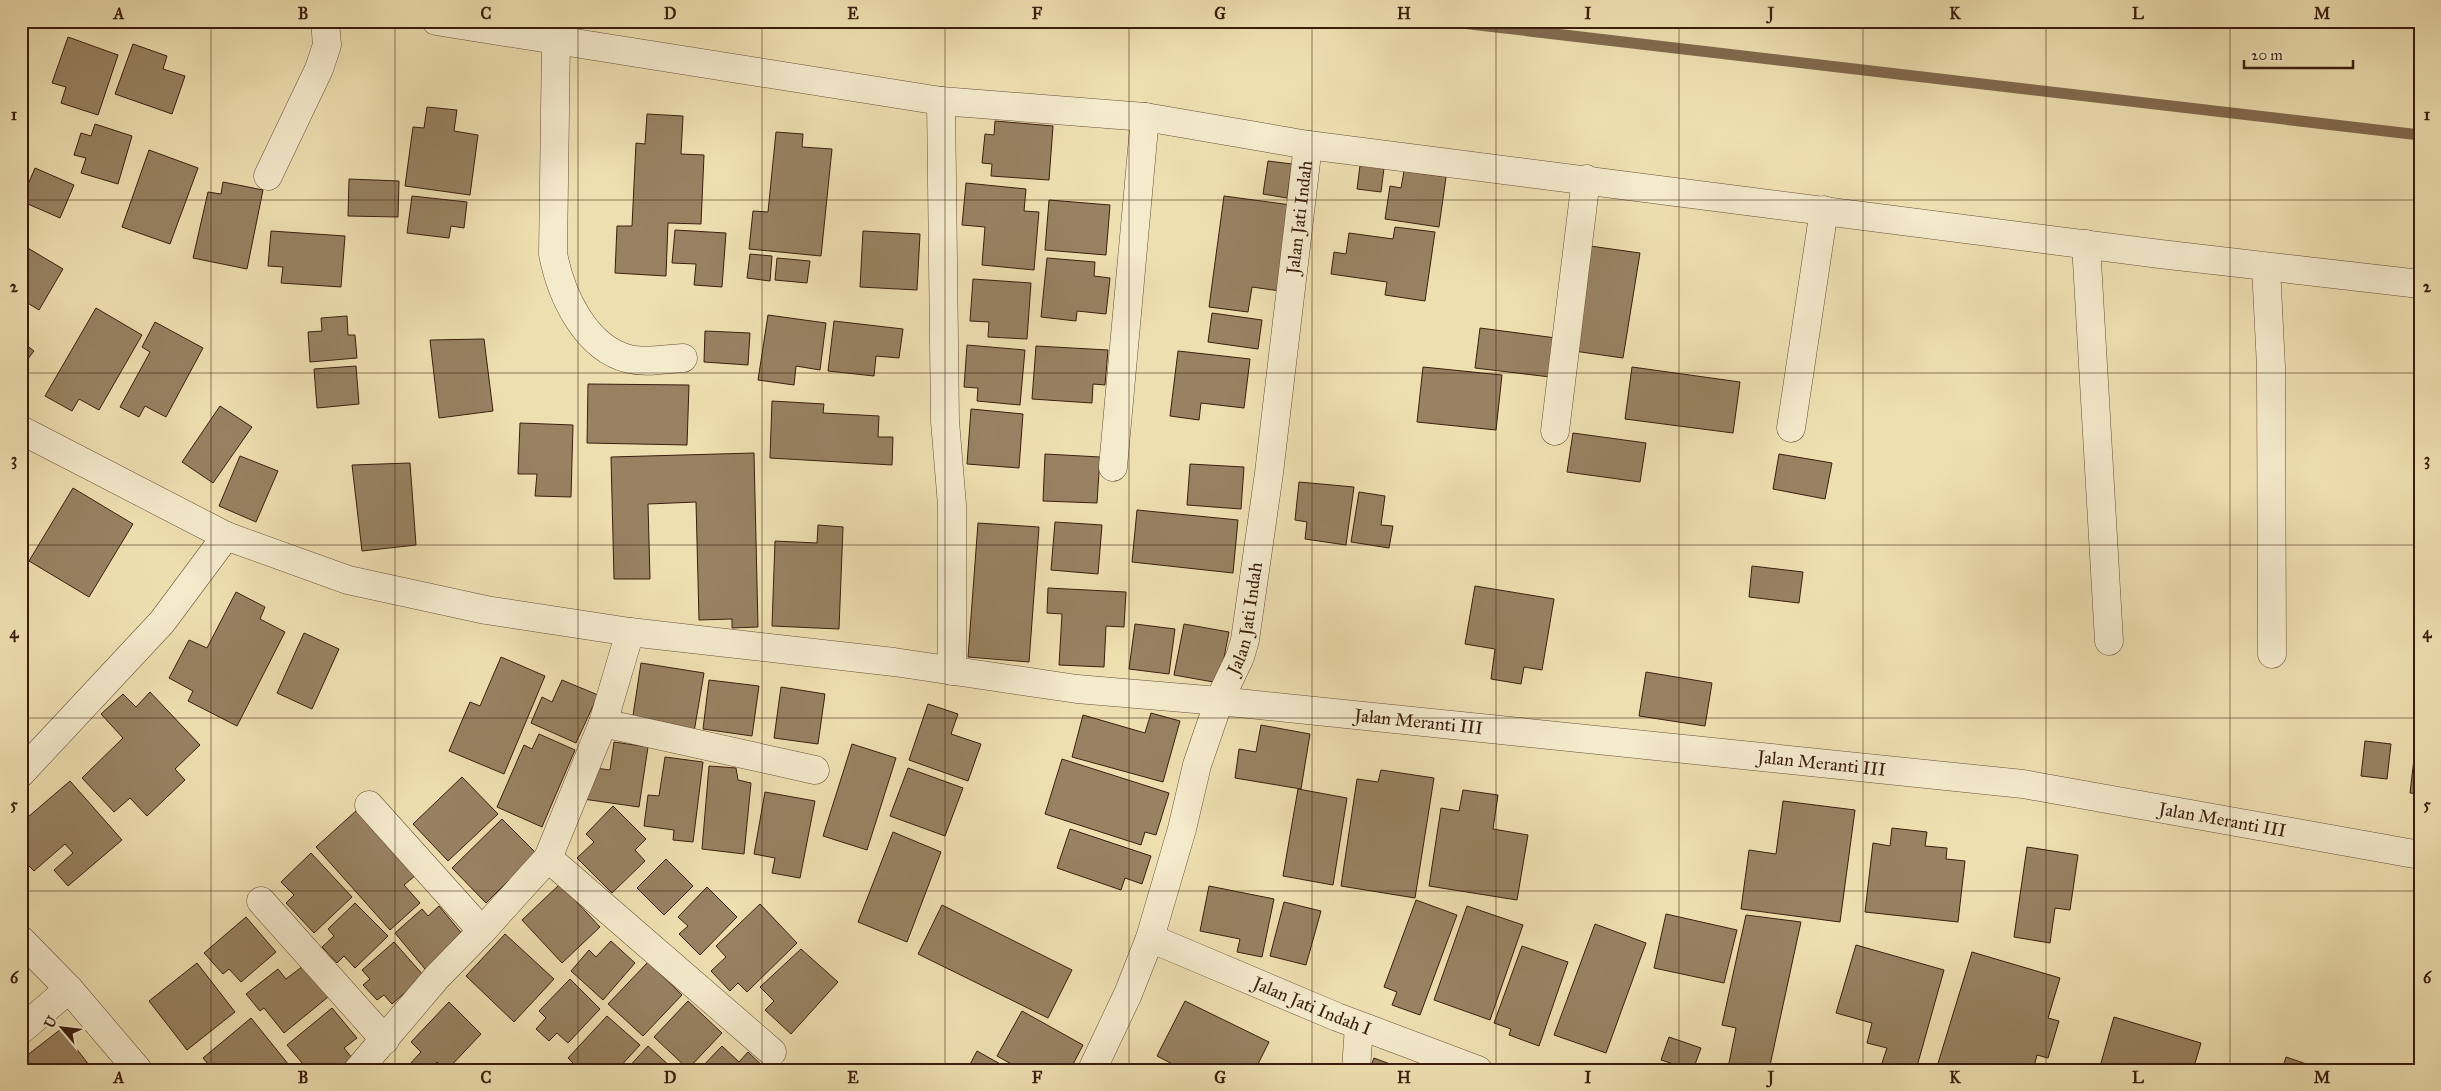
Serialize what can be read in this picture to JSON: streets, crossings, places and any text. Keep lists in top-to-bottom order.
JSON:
{
  "streets": {
    "street": ["Jalan Jati Indah", "Jalan Meranti III", "Jalan Jati Indah I"]
  },
  "crossings": [
    ["Jalan Jati Indah", "Jalan Meranti III"],
    ["Jalan Jati Indah", "Jalan Jati Indah I"]
  ],
  "scale_bar": "20 m",
  "north": "top left",
  "grid": {
    "columns": [
      "A",
      "B",
      "C",
      "D",
      "E",
      "F",
      "G",
      "H",
      "I",
      "J",
      "K",
      "L",
      "M"
    ],
    "rows": [
      "1",
      "2",
      "3",
      "4",
      "5",
      "6"
    ]
  }
}
